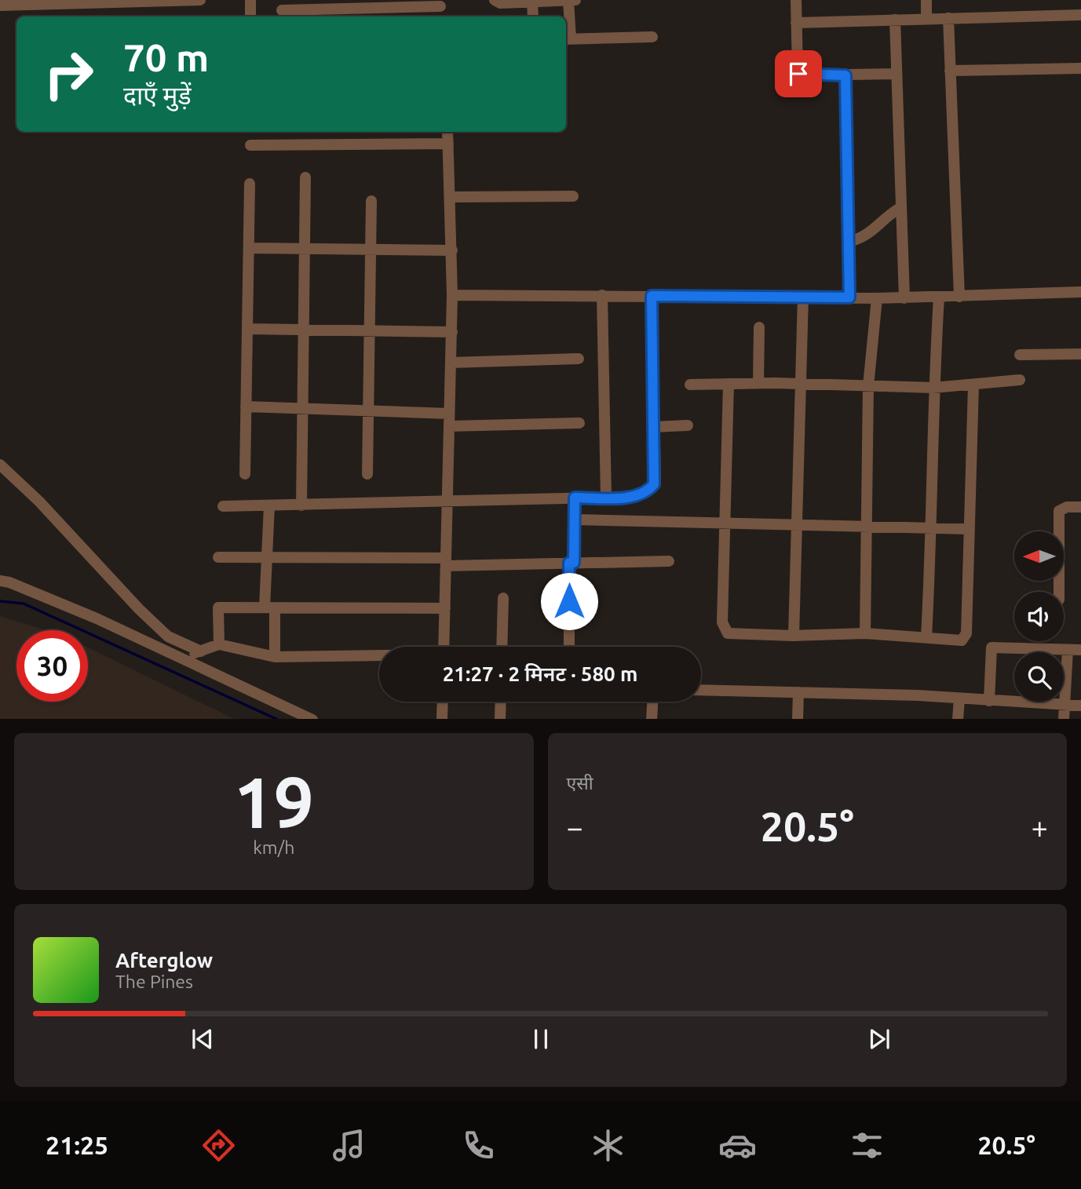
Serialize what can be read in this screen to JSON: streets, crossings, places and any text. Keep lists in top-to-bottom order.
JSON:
{
  "north": "left",
  "page": {
    "turn": ["70 m", "दाएँ मुड़ें"],
    "limit": "30",
    "trip": "21:27 · 2 मिनट · 580 m",
    "tile": [
      ["19", "km/h"],
      "एसी"
    ],
    "heat": ["−", "20.5°", "+"],
    "song": ["Afterglow", "The Pines"],
    "tabs": ["21:25", "20.5°"]
  }
}
